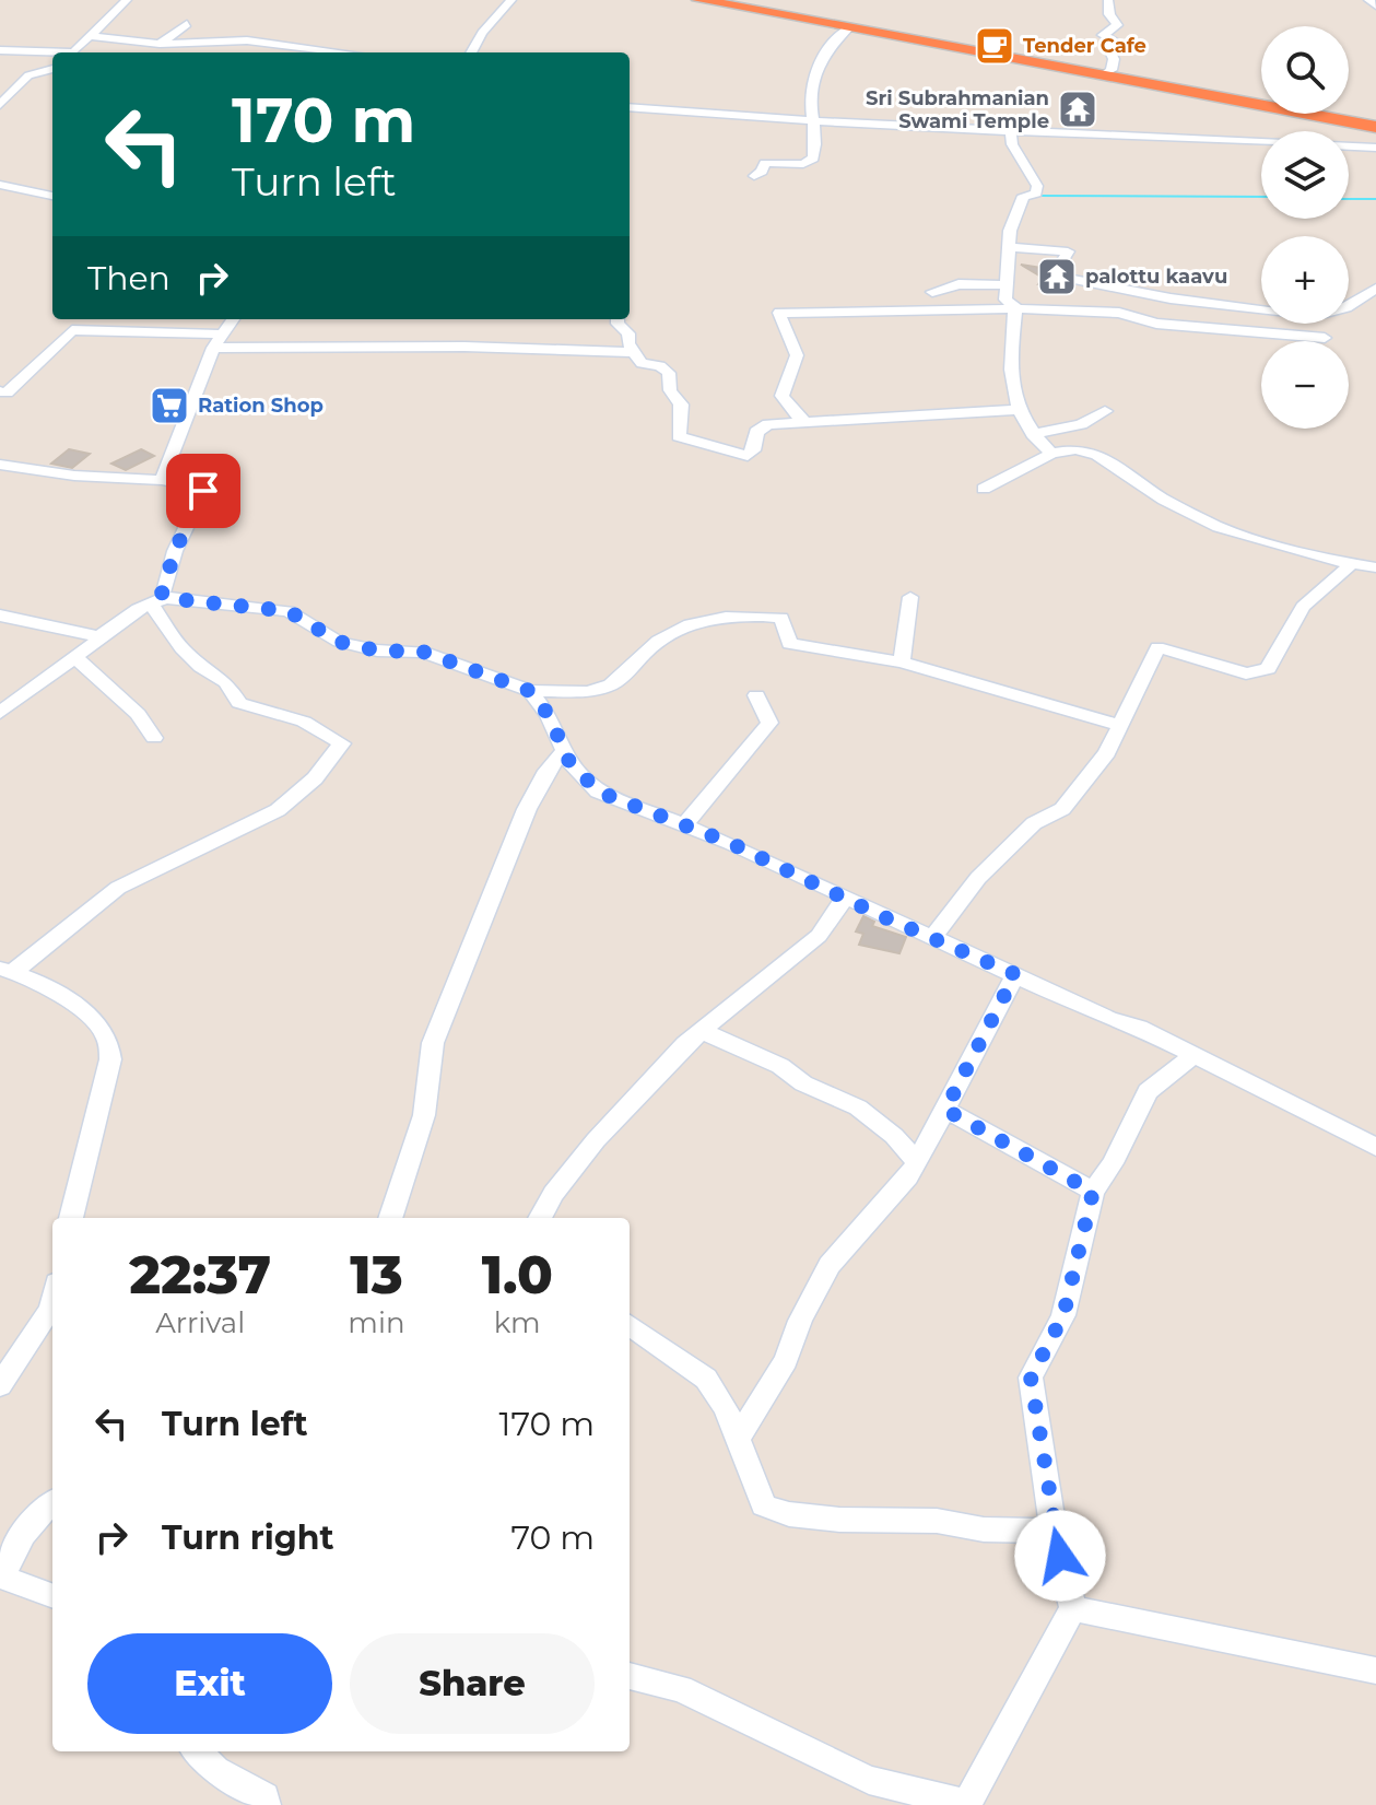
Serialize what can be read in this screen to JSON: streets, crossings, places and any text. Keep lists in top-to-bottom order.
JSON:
{
  "places": {
    "cafe": ["Tender Cafe"],
    "temple": ["Sri Subrahmanian Swami Temple", "palottu kaavu"],
    "supermarket": ["Ration Shop"]
  },
  "page": {
    "map_buttons": ["+", "−"],
    "turn": ["170 m", "Turn left"],
    "then": "Then",
    "eta": [
      "22:37",
      "Arrival",
      "13",
      "min",
      "1.0",
      "km"
    ],
    "list": [
      {
        "name": "Turn left",
        "value": "170 m"
      },
      {
        "name": "Turn right",
        "value": "70 m"
      }
    ],
    "buttons": ["Exit", "Share"]
  }
}
